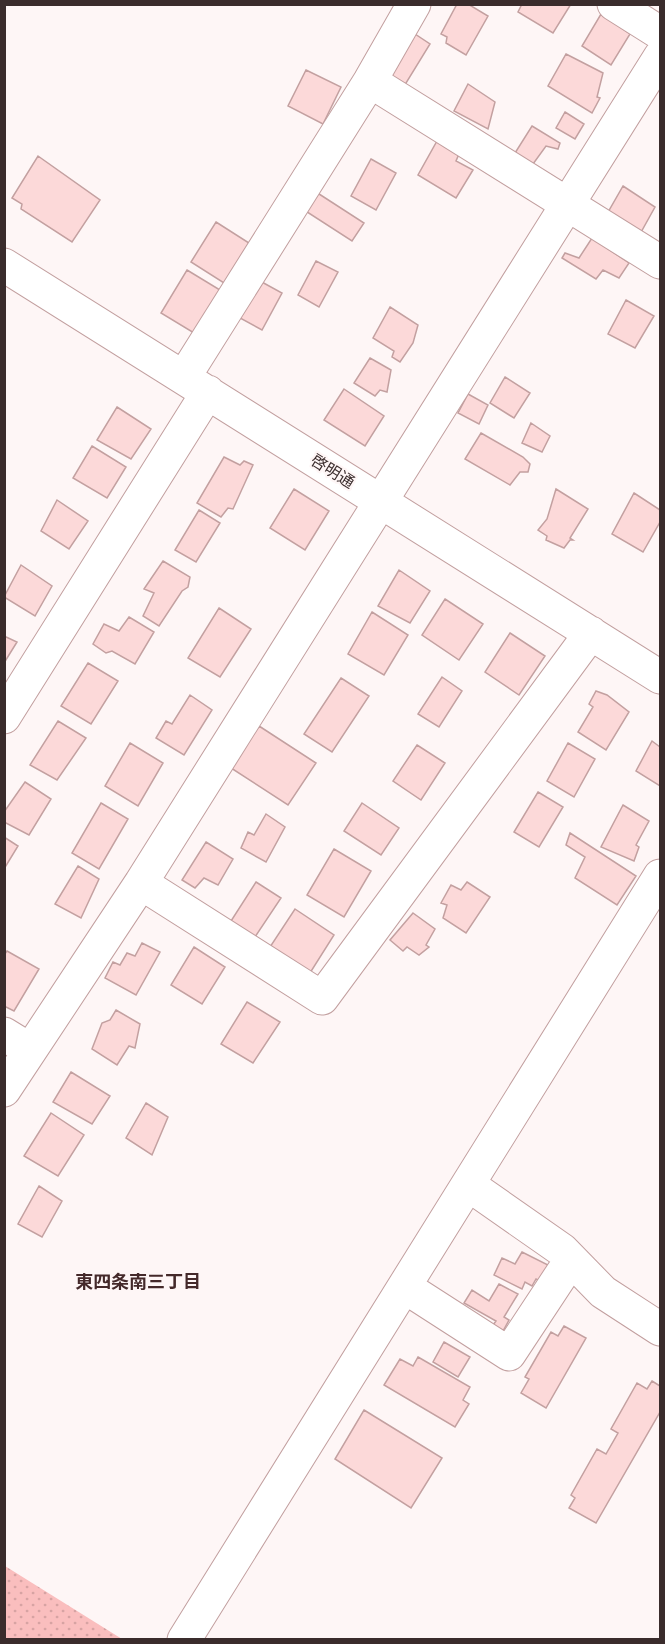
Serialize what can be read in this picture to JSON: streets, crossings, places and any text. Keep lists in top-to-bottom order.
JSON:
{
  "streets": {
    "street": ["啓明通"]
  },
  "districts": ["東四条南三丁目"]
}
